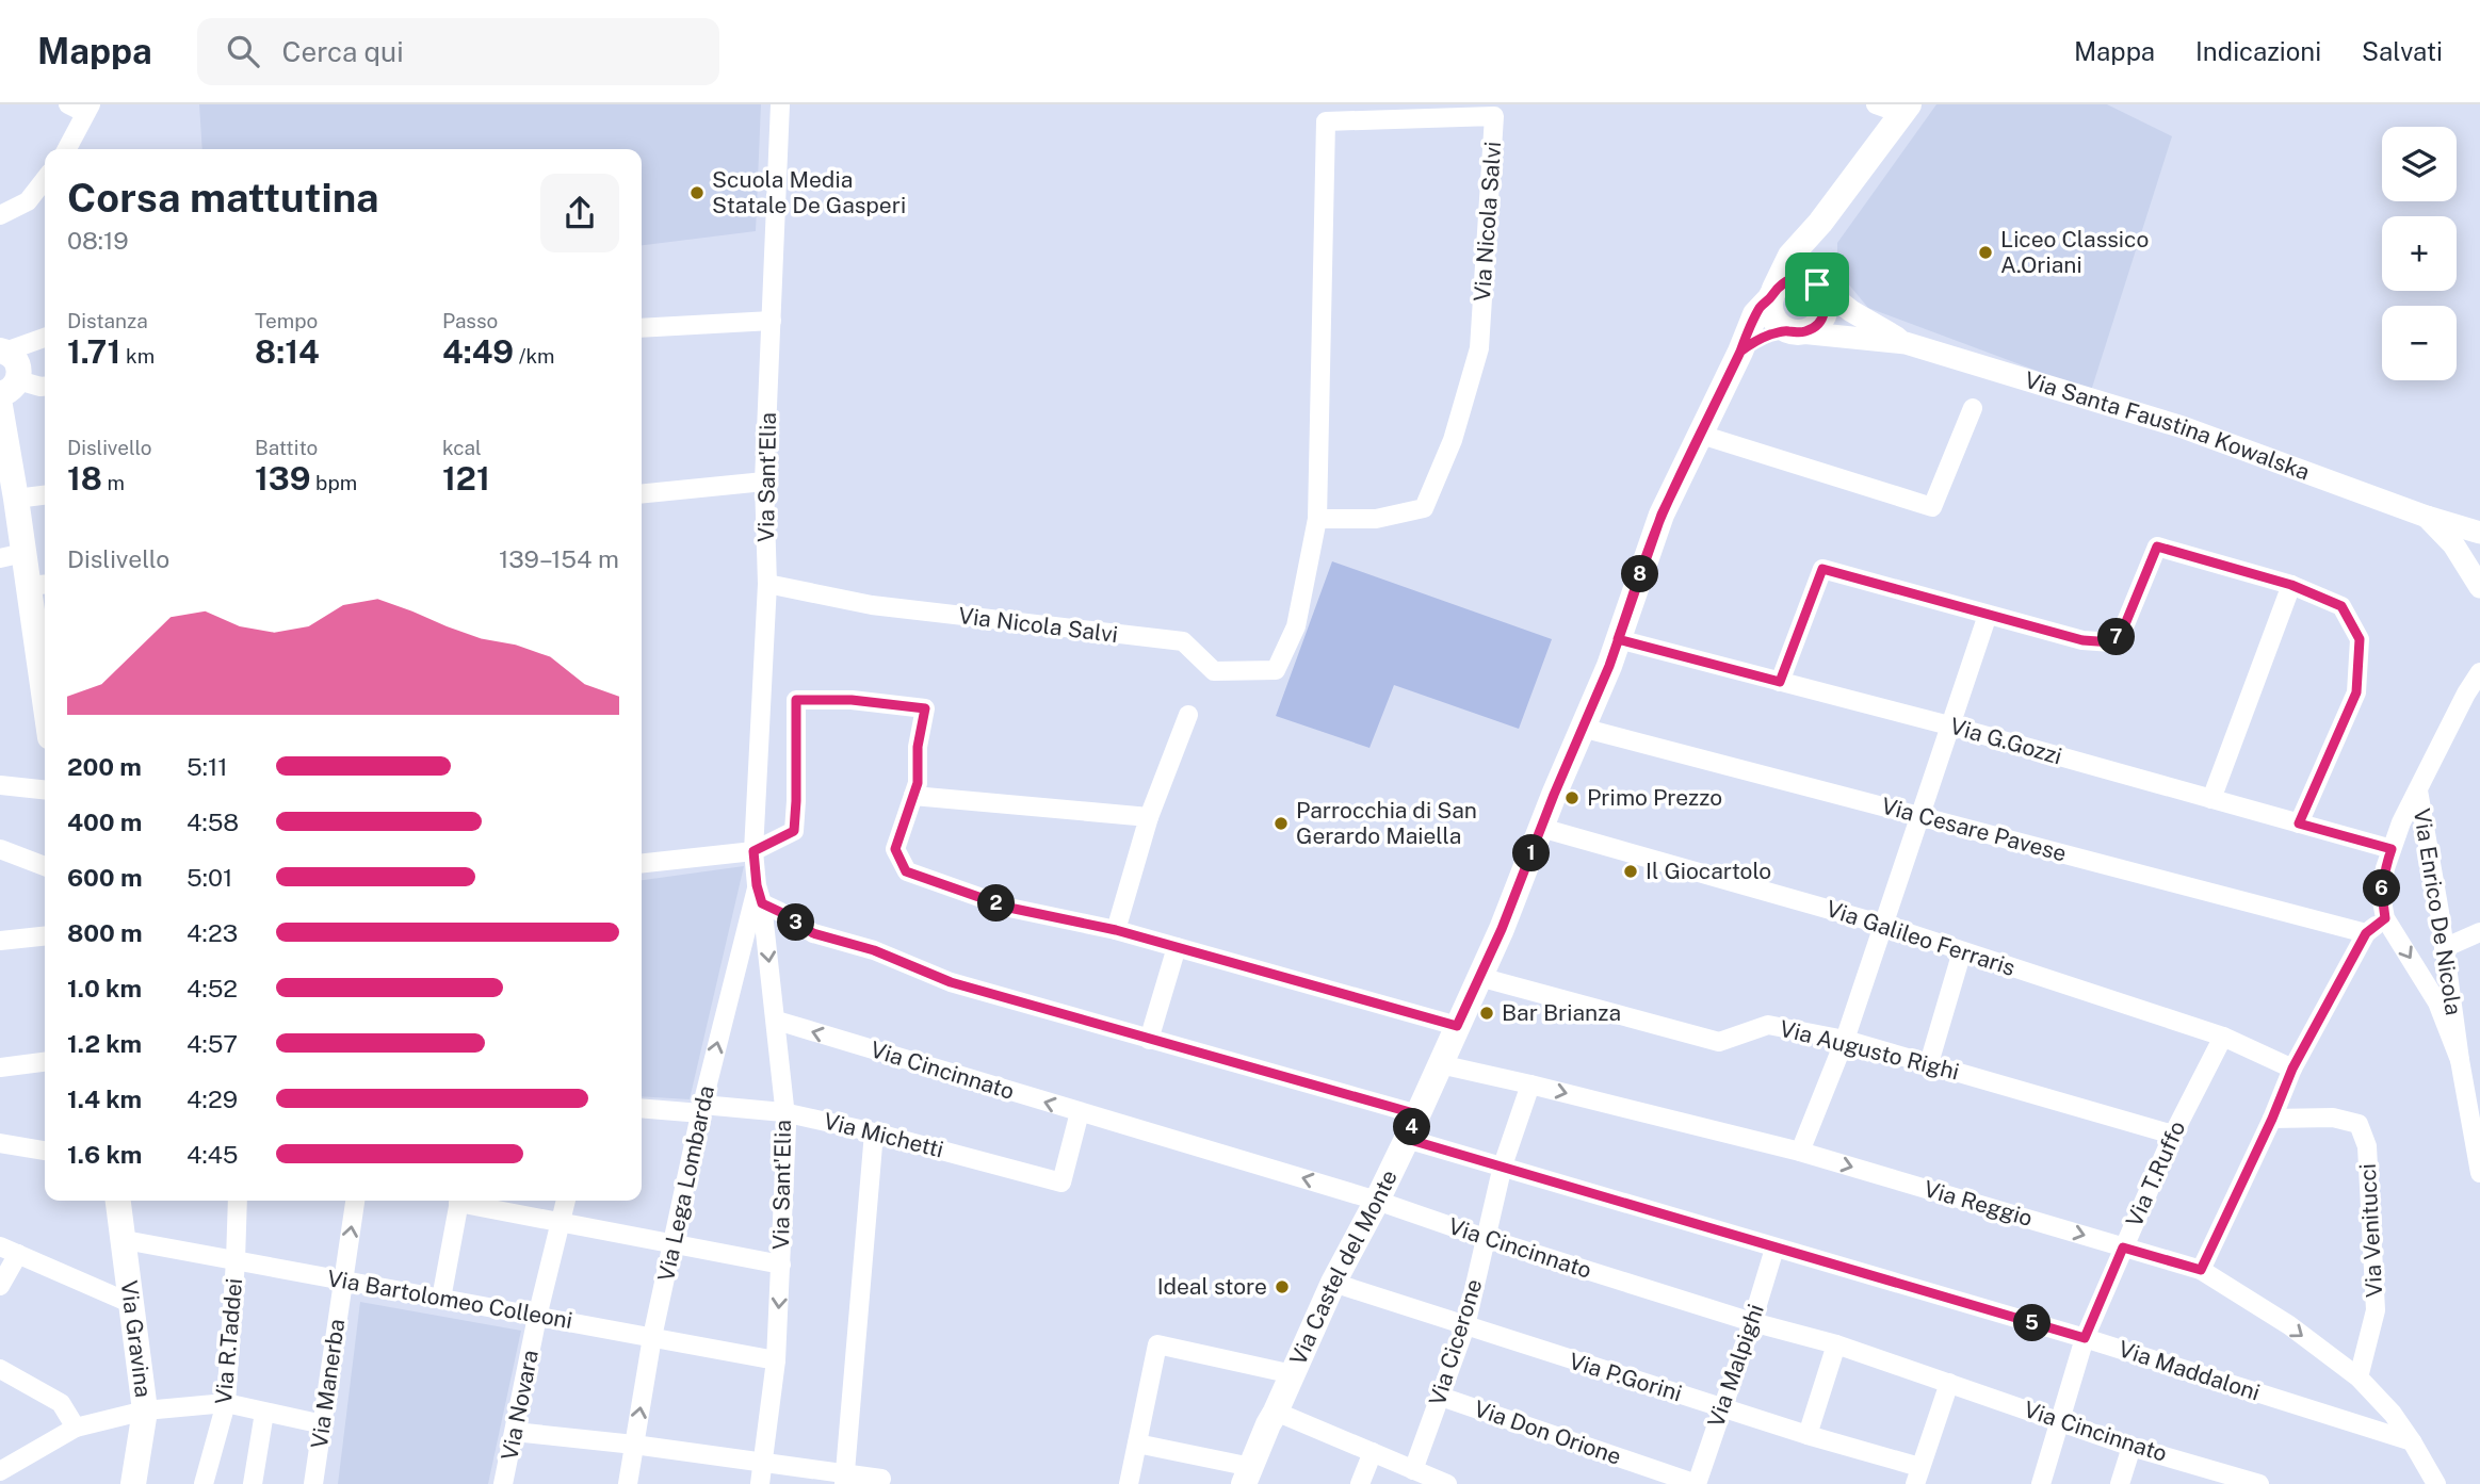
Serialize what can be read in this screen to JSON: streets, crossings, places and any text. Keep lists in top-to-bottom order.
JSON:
{
  "streets": {
    "main road": ["Via Castel del Monte", "Via Gravina"],
    "street": [
      "Via Nicola Salvi",
      "Via Santa Faustina Kowalska",
      "Via Sant'Elia",
      "Via G.Gozzi",
      "Via Cesare Pavese",
      "Via Enrico De Nicola",
      "Via Galileo Ferraris",
      "Via Augusto Righi",
      "Via Cincinnato",
      "Via Michetti",
      "Via T.Ruffo",
      "Via Lega Lombarda",
      "Via Reggio",
      "Via Venitucci",
      "Via Bartolomeo Colleoni",
      "Via R.Taddei",
      "Via Cicerone",
      "Via Malpighi",
      "Via Maddaloni",
      "Via P.Gorini",
      "Via Manerba",
      "Via Novara",
      "Via Don Orione"
    ]
  },
  "crossings": [
    ["Via Nicola Salvi", "Via Sant'Elia"],
    ["Via Sant'Elia", "Via Cincinnato"],
    ["Via Sant'Elia", "Via Michetti"],
    ["Via Sant'Elia", "Via Lega Lombarda"],
    ["Via Sant'Elia", "Via Bartolomeo Colleoni"],
    ["Via Sant'Elia", "Via Maddaloni"],
    ["Via G.Gozzi", "Via Enrico De Nicola"],
    ["Via G.Gozzi", "Via Castel del Monte"],
    ["Via Cesare Pavese", "Via Castel del Monte"],
    ["Via Galileo Ferraris", "Via T.Ruffo"],
    ["Via Galileo Ferraris", "Via Castel del Monte"],
    ["Via Augusto Righi", "Via T.Ruffo"],
    ["Via Augusto Righi", "Via Castel del Monte"],
    ["Via Cincinnato", "Via Michetti"],
    ["Via Cincinnato", "Via T.Ruffo"],
    ["Via Cincinnato", "Via Castel del Monte"],
    ["Via Cincinnato", "Via Cicerone"],
    ["Via Cincinnato", "Via Malpighi"],
    ["Via Michetti", "Via Lega Lombarda"],
    ["Via T.Ruffo", "Via Reggio"],
    ["Via T.Ruffo", "Via Maddaloni"],
    ["Via Lega Lombarda", "Via Bartolomeo Colleoni"],
    ["Via Lega Lombarda", "Via Maddaloni"],
    ["Via Reggio", "Via Venitucci"],
    ["Via Reggio", "Via Castel del Monte"],
    ["Via Reggio", "Via Cicerone"],
    ["Via Reggio", "Via Maddaloni"],
    ["Via Castel del Monte", "Via Maddaloni"],
    ["Via Castel del Monte", "Via P.Gorini"],
    ["Via Bartolomeo Colleoni", "Via Gravina"],
    ["Via Bartolomeo Colleoni", "Via R.Taddei"],
    ["Via Bartolomeo Colleoni", "Via Manerba"],
    ["Via Bartolomeo Colleoni", "Via Novara"],
    ["Via Cicerone", "Via Maddaloni"],
    ["Via Cicerone", "Via P.Gorini"],
    ["Via Cicerone", "Via Don Orione"],
    ["Via Malpighi", "Via Maddaloni"],
    ["Via Malpighi", "Via P.Gorini"],
    ["Via Malpighi", "Via Don Orione"]
  ],
  "one_way": ["Via Cincinnato", "Via Lega Lombarda", "Via Reggio"],
  "places": [
    "Scuola Media Statale De Gasperi",
    "Liceo Classico A.Oriani",
    "Primo Prezzo",
    "Parrocchia di San Gerardo Maiella",
    "Il Giocartolo",
    "Bar Brianza",
    "Ideal store"
  ],
  "page": {
    "header": "Mappa",
    "search": "Cerca qui",
    "nav": ["Mappa", "Indicazioni", "Salvati"],
    "map_buttons": ["+", "−"],
    "heading": ["Corsa mattutina", "08:19"],
    "stats": [
      ["Distanza", "1.71 km"],
      ["Tempo", "8:14"],
      ["Passo", "4:49 /km"],
      ["Dislivello", "18 m"],
      ["Battito", "139 bpm"],
      ["kcal", "121"]
    ],
    "chart": ["Dislivello", "139–154 m"],
    "pins": [
      "8",
      "7",
      "1",
      "6",
      "2",
      "3",
      "4",
      "5"
    ],
    "list": [
      {
        "name": "200 m",
        "note": "5:11"
      },
      {
        "name": "400 m",
        "note": "4:58"
      },
      {
        "name": "600 m",
        "note": "5:01"
      },
      {
        "name": "800 m",
        "note": "4:23"
      },
      {
        "name": "1.0 km",
        "note": "4:52"
      },
      {
        "name": "1.2 km",
        "note": "4:57"
      },
      {
        "name": "1.4 km",
        "note": "4:29"
      },
      {
        "name": "1.6 km",
        "note": "4:45"
      }
    ]
  }
}
